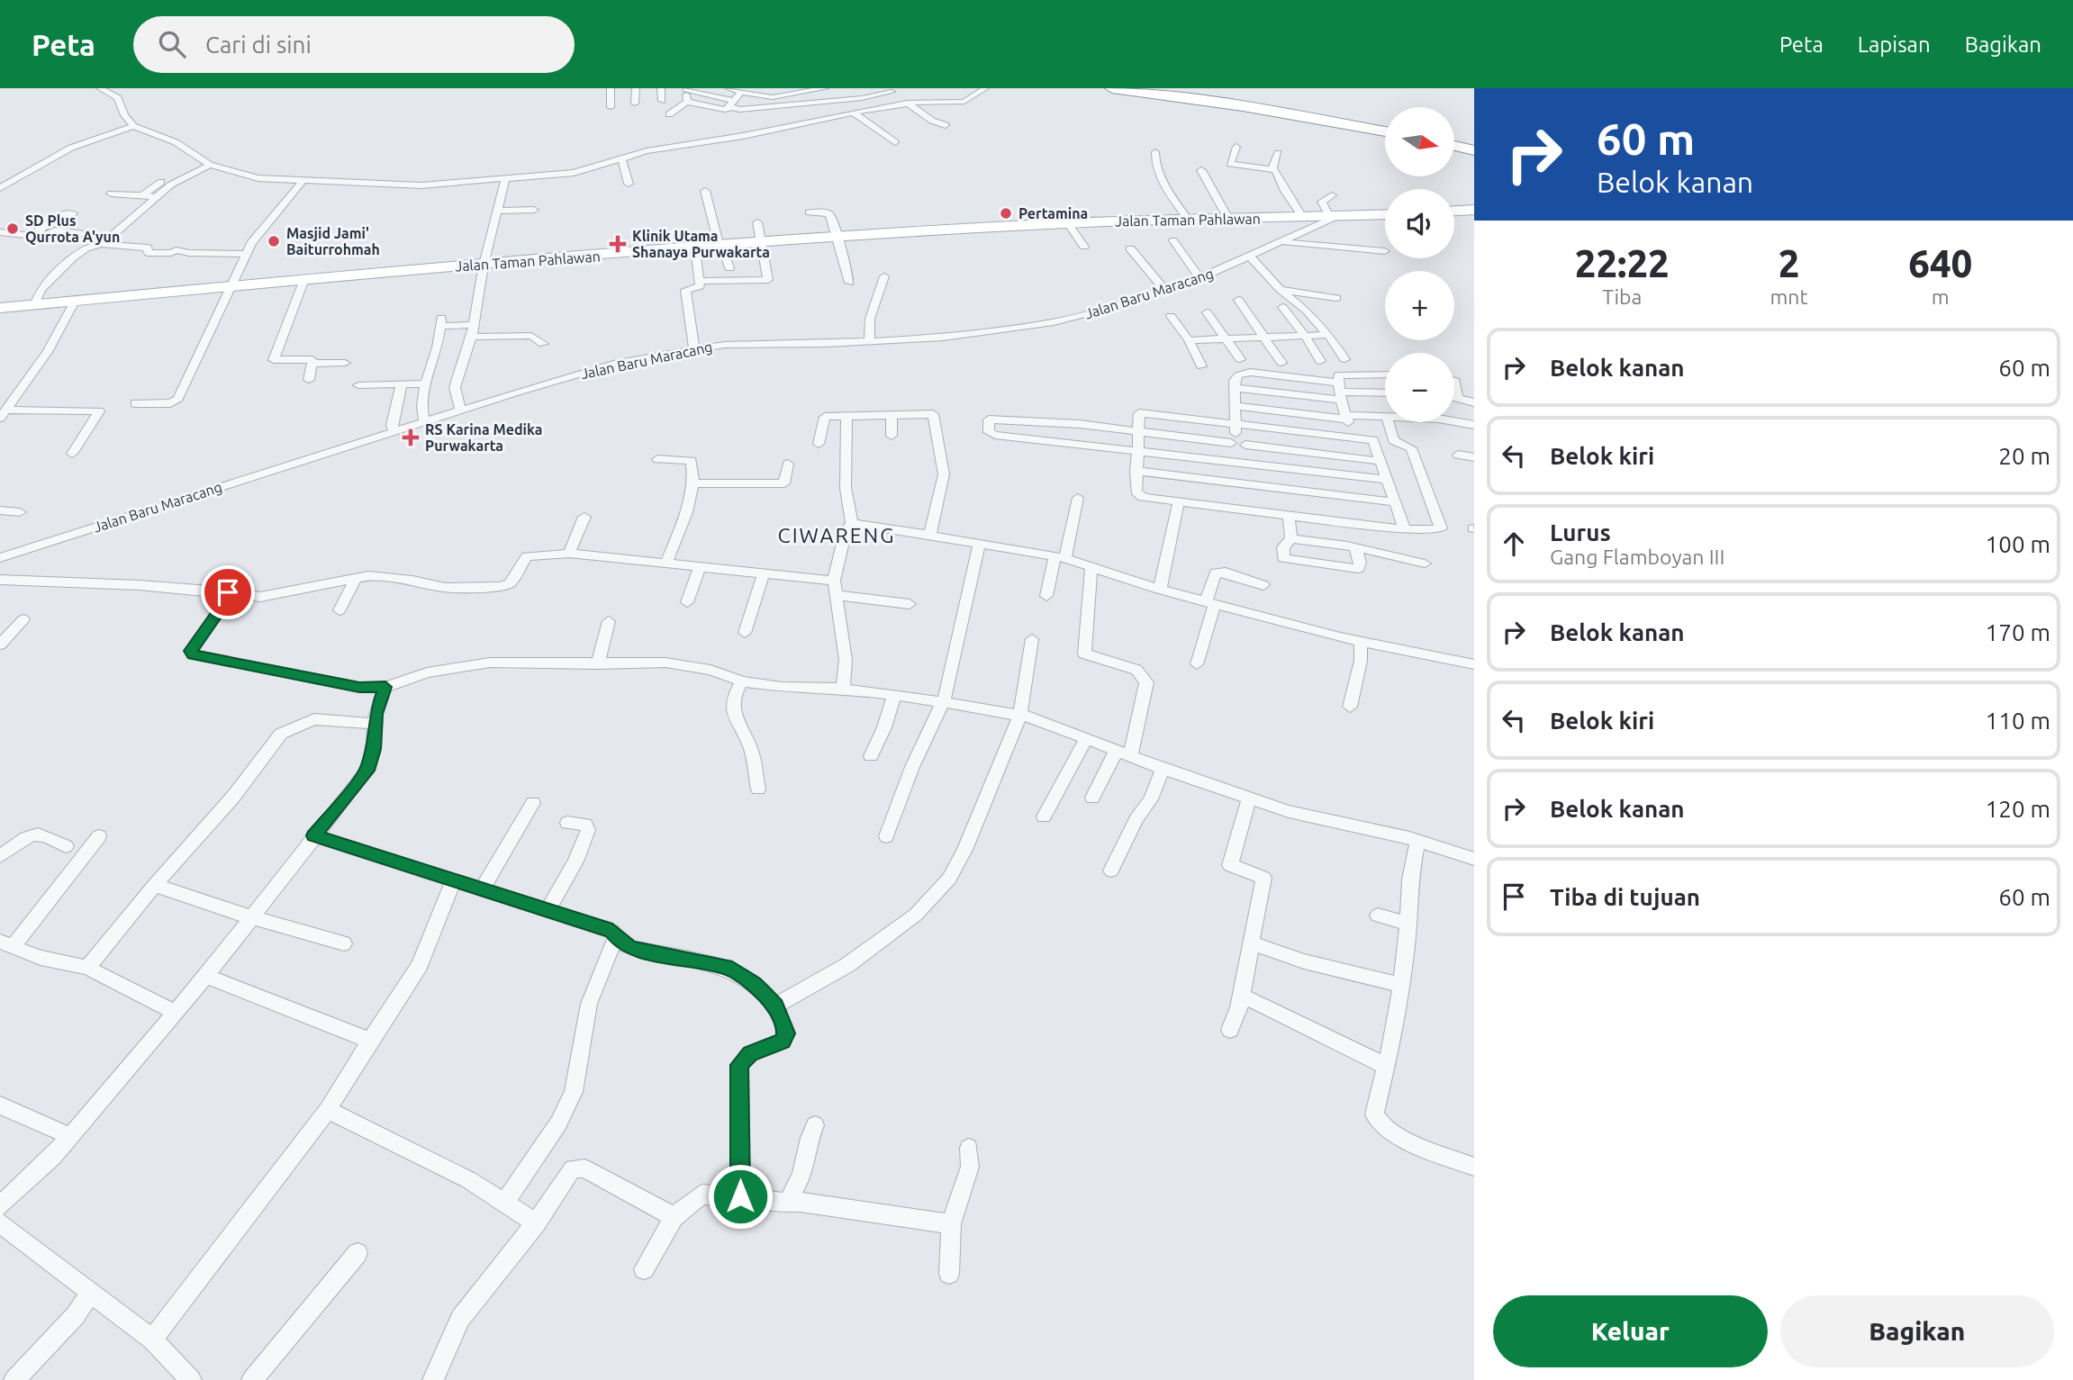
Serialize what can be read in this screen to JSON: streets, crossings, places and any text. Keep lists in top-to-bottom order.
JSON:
{
  "streets": {
    "main road": ["Jalan Taman Pahlawan"],
    "street": ["Jalan Baru Maracang"]
  },
  "crossings": [
    ["Jalan Taman Pahlawan", "Jalan Baru Maracang"]
  ],
  "districts": ["CIWARENG"],
  "places": {
    "other": ["Pertamina", "SD Plus Qurrota A'yun", "Masjid Jami' Baiturrohmah"],
    "health": ["Klinik Utama Shanaya Purwakarta", "RS Karina Medika Purwakarta"]
  },
  "north": "right",
  "page": {
    "header": "Peta",
    "search": "Cari di sini",
    "nav": ["Peta", "Lapisan", "Bagikan"],
    "turn": ["60 m", "Belok kanan"],
    "map_buttons": ["+", "−"],
    "eta": [
      "22:22",
      "Tiba",
      "2",
      "mnt",
      "640",
      "m"
    ],
    "list": [
      {
        "name": "Belok kanan",
        "value": "60 m"
      },
      {
        "name": "Belok kiri",
        "value": "20 m"
      },
      {
        "name": "Lurus",
        "note": "Gang Flamboyan III",
        "value": "100 m"
      },
      {
        "name": "Belok kanan",
        "value": "170 m"
      },
      {
        "name": "Belok kiri",
        "value": "110 m"
      },
      {
        "name": "Belok kanan",
        "value": "120 m"
      },
      {
        "name": "Tiba di tujuan",
        "value": "60 m"
      }
    ],
    "buttons": ["Keluar", "Bagikan"]
  }
}
